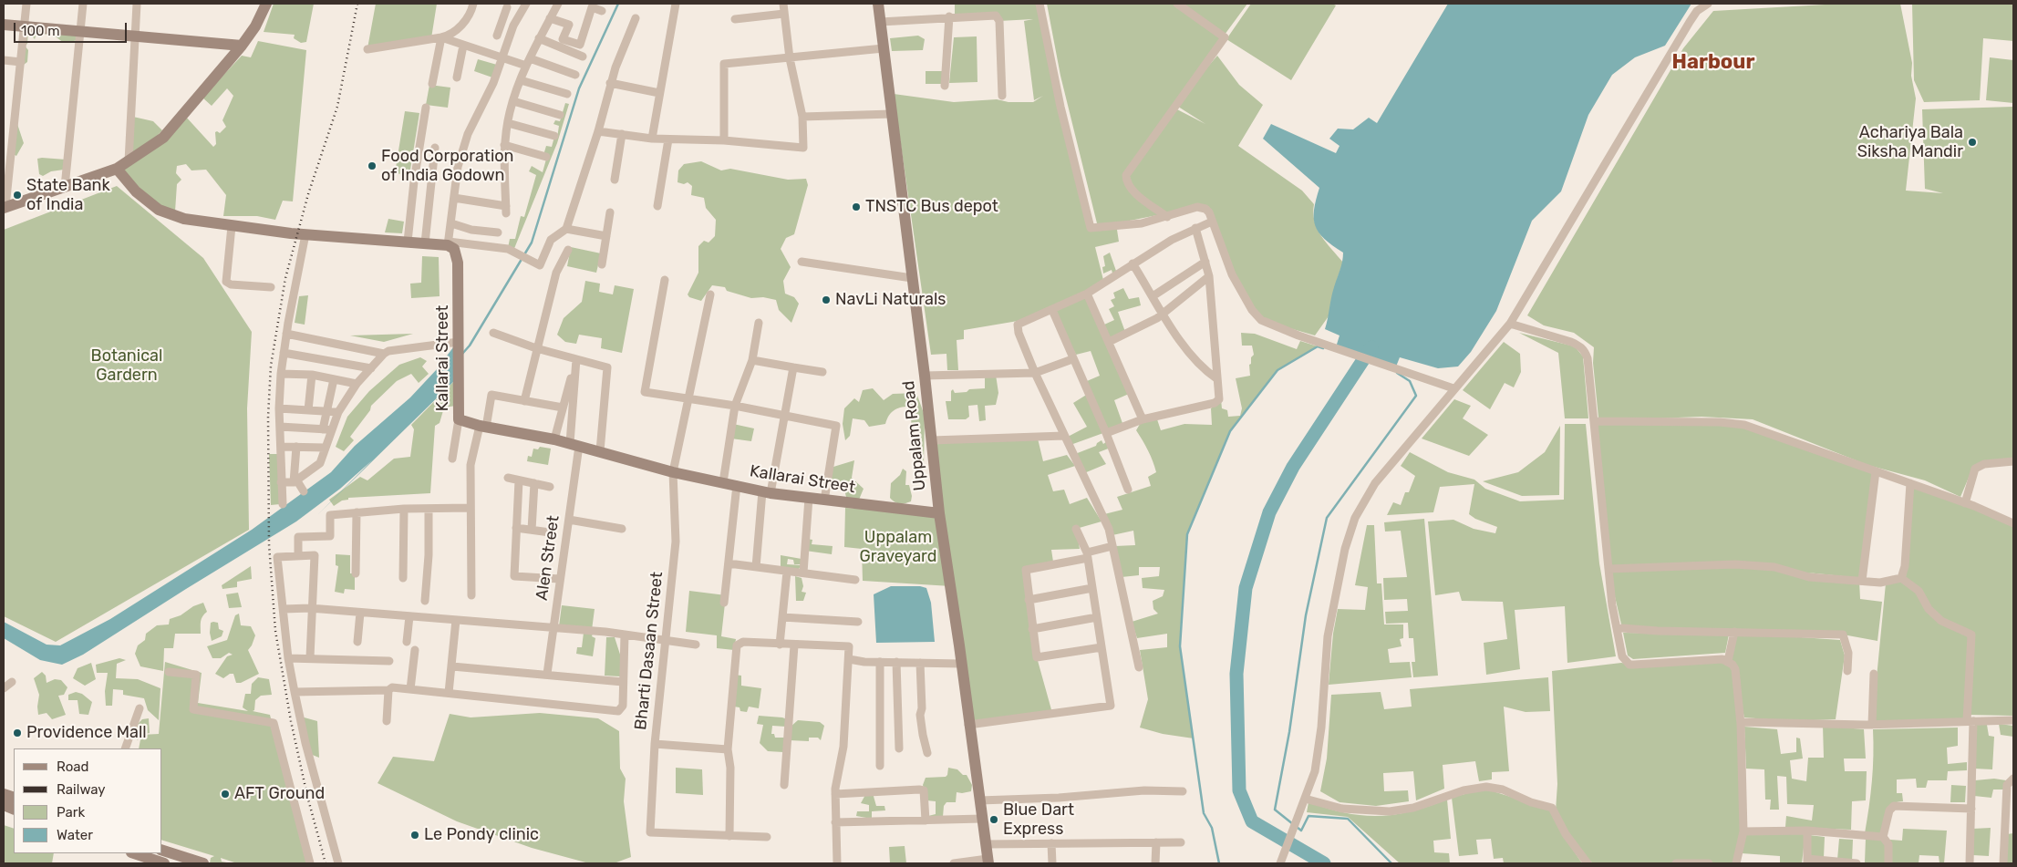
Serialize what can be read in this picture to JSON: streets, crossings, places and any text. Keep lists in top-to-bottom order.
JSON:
{
  "streets": {
    "main road": ["Kallarai Street", "Uppalam Road"],
    "street": ["Alen Street", "Bharti Dasaan Street"]
  },
  "crossings": [
    ["Kallarai Street", "Uppalam Road"],
    ["Kallarai Street", "Alen Street"],
    ["Kallarai Street", "Bharti Dasaan Street"]
  ],
  "districts": ["Harbour"],
  "parks": ["Botanical Gardern", "Uppalam Graveyard"],
  "places": [
    "Achariya Bala Siksha Mandir",
    "Food Corporation of India Godown",
    "State Bank of India",
    "TNSTC Bus depot",
    "NavLi Naturals",
    "Providence Mall",
    "AFT Ground",
    "Blue Dart Express",
    "Le Pondy clinic"
  ],
  "legend": [
    "Road",
    "Railway",
    "Park",
    "Water"
  ],
  "scale_bar": "100 m"
}
